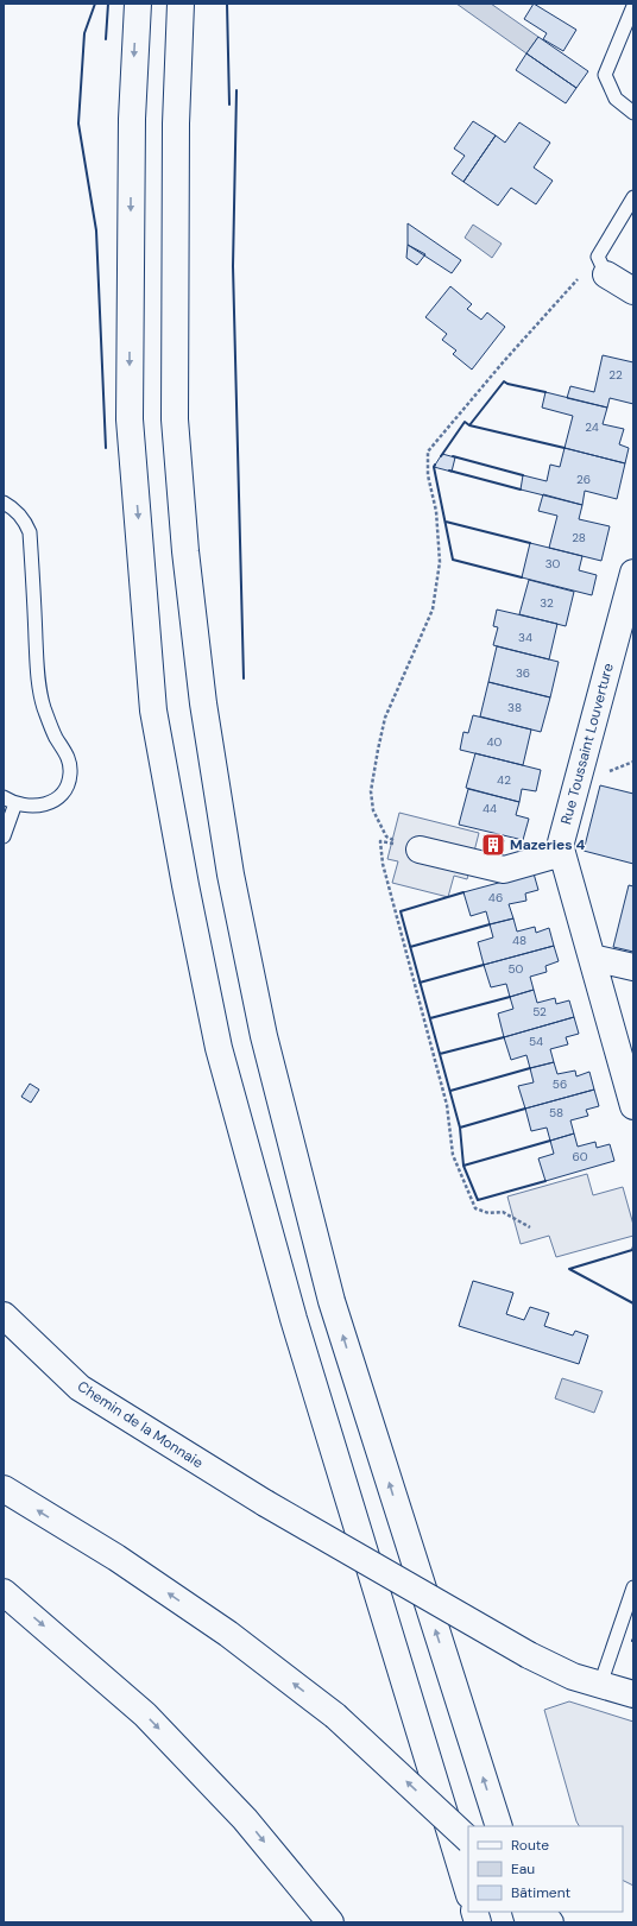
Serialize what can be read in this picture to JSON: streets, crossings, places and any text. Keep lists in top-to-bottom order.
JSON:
{
  "streets": {
    "main road": ["Rue Toussaint Louverture", "Chemin de la Monnaie"]
  },
  "places": {
    "building": ["Mazeries 4"]
  },
  "house_numbers": [
    "22",
    "24",
    "26",
    "28",
    "30",
    "32",
    "34",
    "36",
    "38",
    "40",
    "42",
    "44",
    "46",
    "48",
    "50",
    "52",
    "54",
    "56",
    "58",
    "60"
  ],
  "legend": ["Route", "Eau", "Bâtiment"]
}
